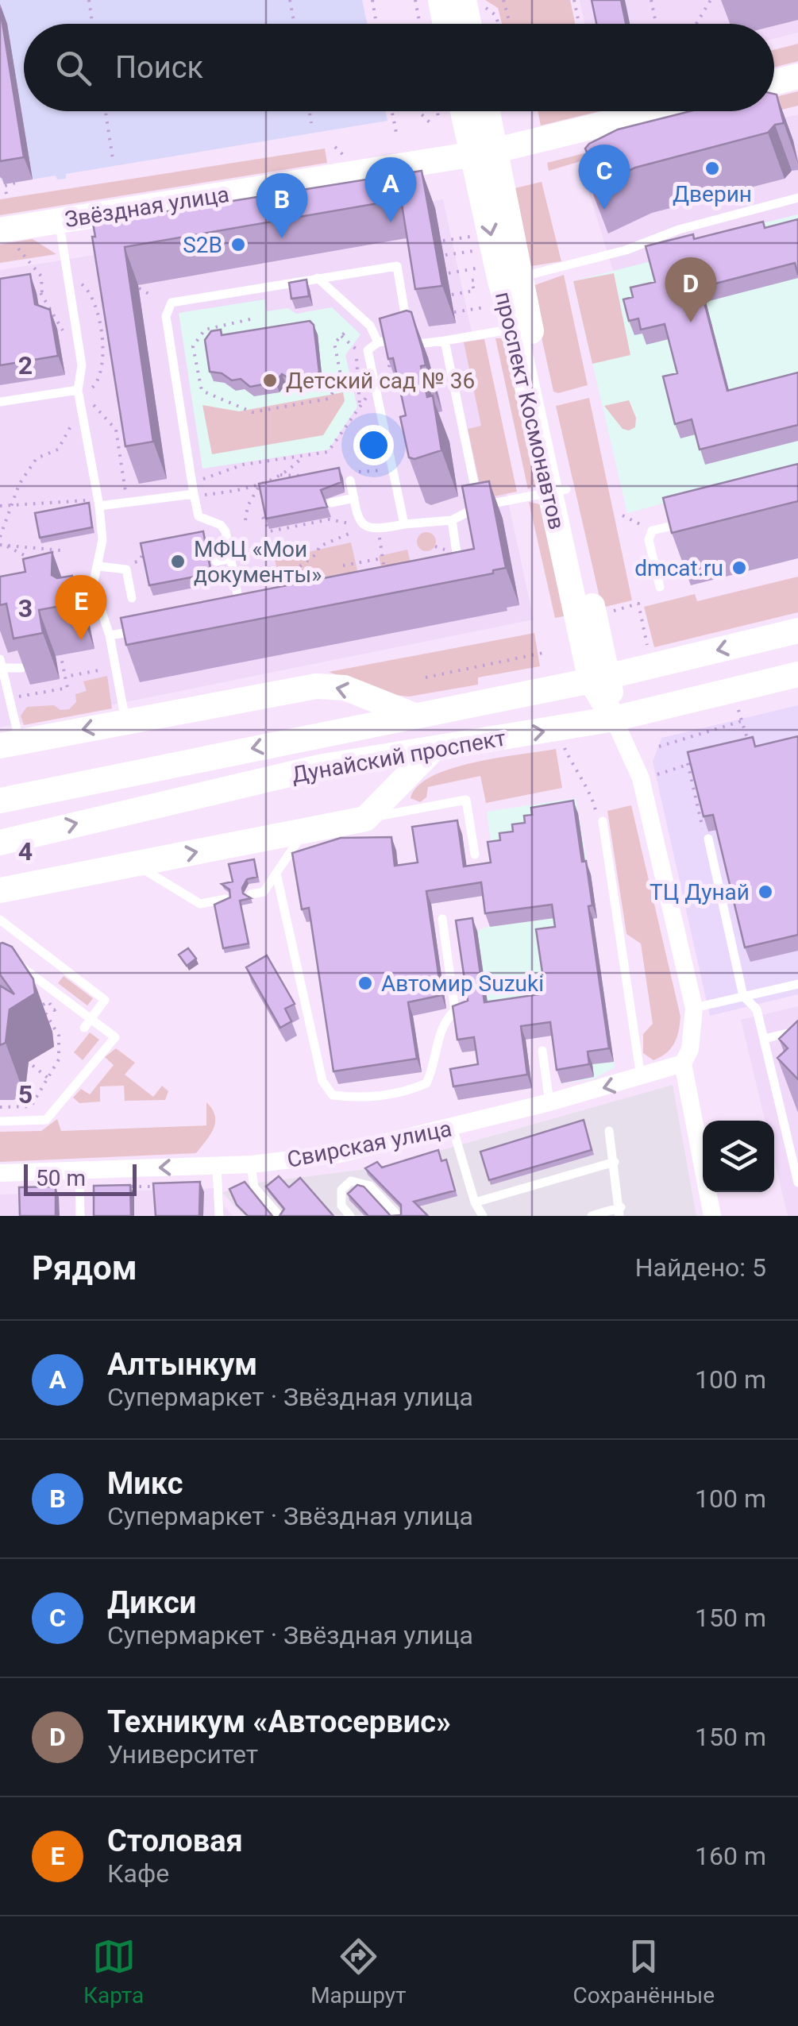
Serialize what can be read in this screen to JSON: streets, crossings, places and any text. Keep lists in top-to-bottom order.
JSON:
{
  "streets": {
    "street": [
      "Звёздная улица",
      "проспект Космонавтов",
      "Дунайский проспект",
      "Свирская улица"
    ]
  },
  "crossings": [
    ["Звёздная улица", "проспект Космонавтов"],
    ["проспект Космонавтов", "Дунайский проспект"],
    ["проспект Космонавтов", "Свирская улица"]
  ],
  "places": [
    "Дверин",
    "S2B",
    "Детский сад № 36",
    "МФЦ «Мои документы»",
    "dmcat.ru",
    "ТЦ Дунай",
    "Автомир Suzuki"
  ],
  "scale_bar": "50 m",
  "page": {
    "search": "Поиск",
    "pins": [
      "C",
      "A",
      "B",
      "D",
      "E"
    ],
    "scale": "50 m",
    "heading": ["Рядом", "Найдено: 5"],
    "list": [
      {
        "mark": "A",
        "name": "Алтынкум",
        "note": "Супермаркет · Звёздная улица",
        "value": "100 m"
      },
      {
        "mark": "B",
        "name": "Микс",
        "note": "Супермаркет · Звёздная улица",
        "value": "100 m"
      },
      {
        "mark": "C",
        "name": "Дикси",
        "note": "Супермаркет · Звёздная улица",
        "value": "150 m"
      },
      {
        "mark": "D",
        "name": "Техникум «Автосервис»",
        "note": "Университет",
        "value": "150 m"
      },
      {
        "mark": "E",
        "name": "Столовая",
        "note": "Кафе",
        "value": "160 m"
      }
    ],
    "nav": ["Карта", "Маршрут", "Сохранённые"]
  },
  "grid": {
    "rows": [
      "2",
      "3",
      "4",
      "5"
    ]
  }
}
